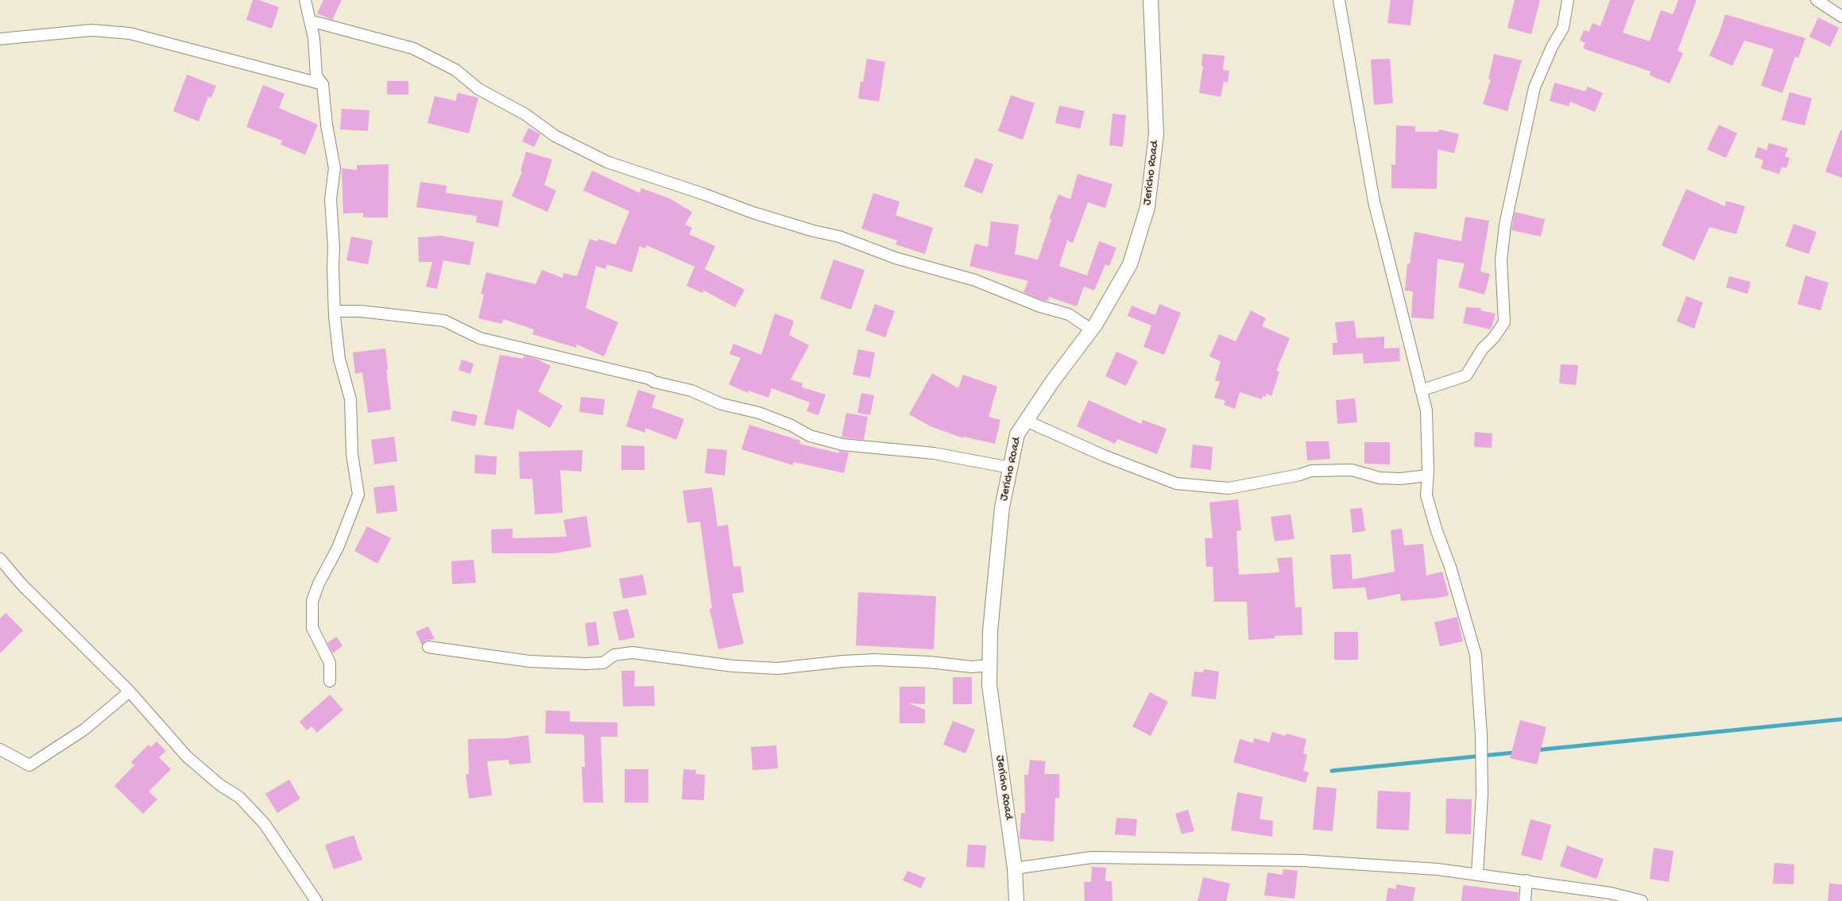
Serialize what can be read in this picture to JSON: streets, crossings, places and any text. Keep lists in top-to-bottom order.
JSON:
{
  "streets": {
    "street": ["Jericho Road"]
  }
}
